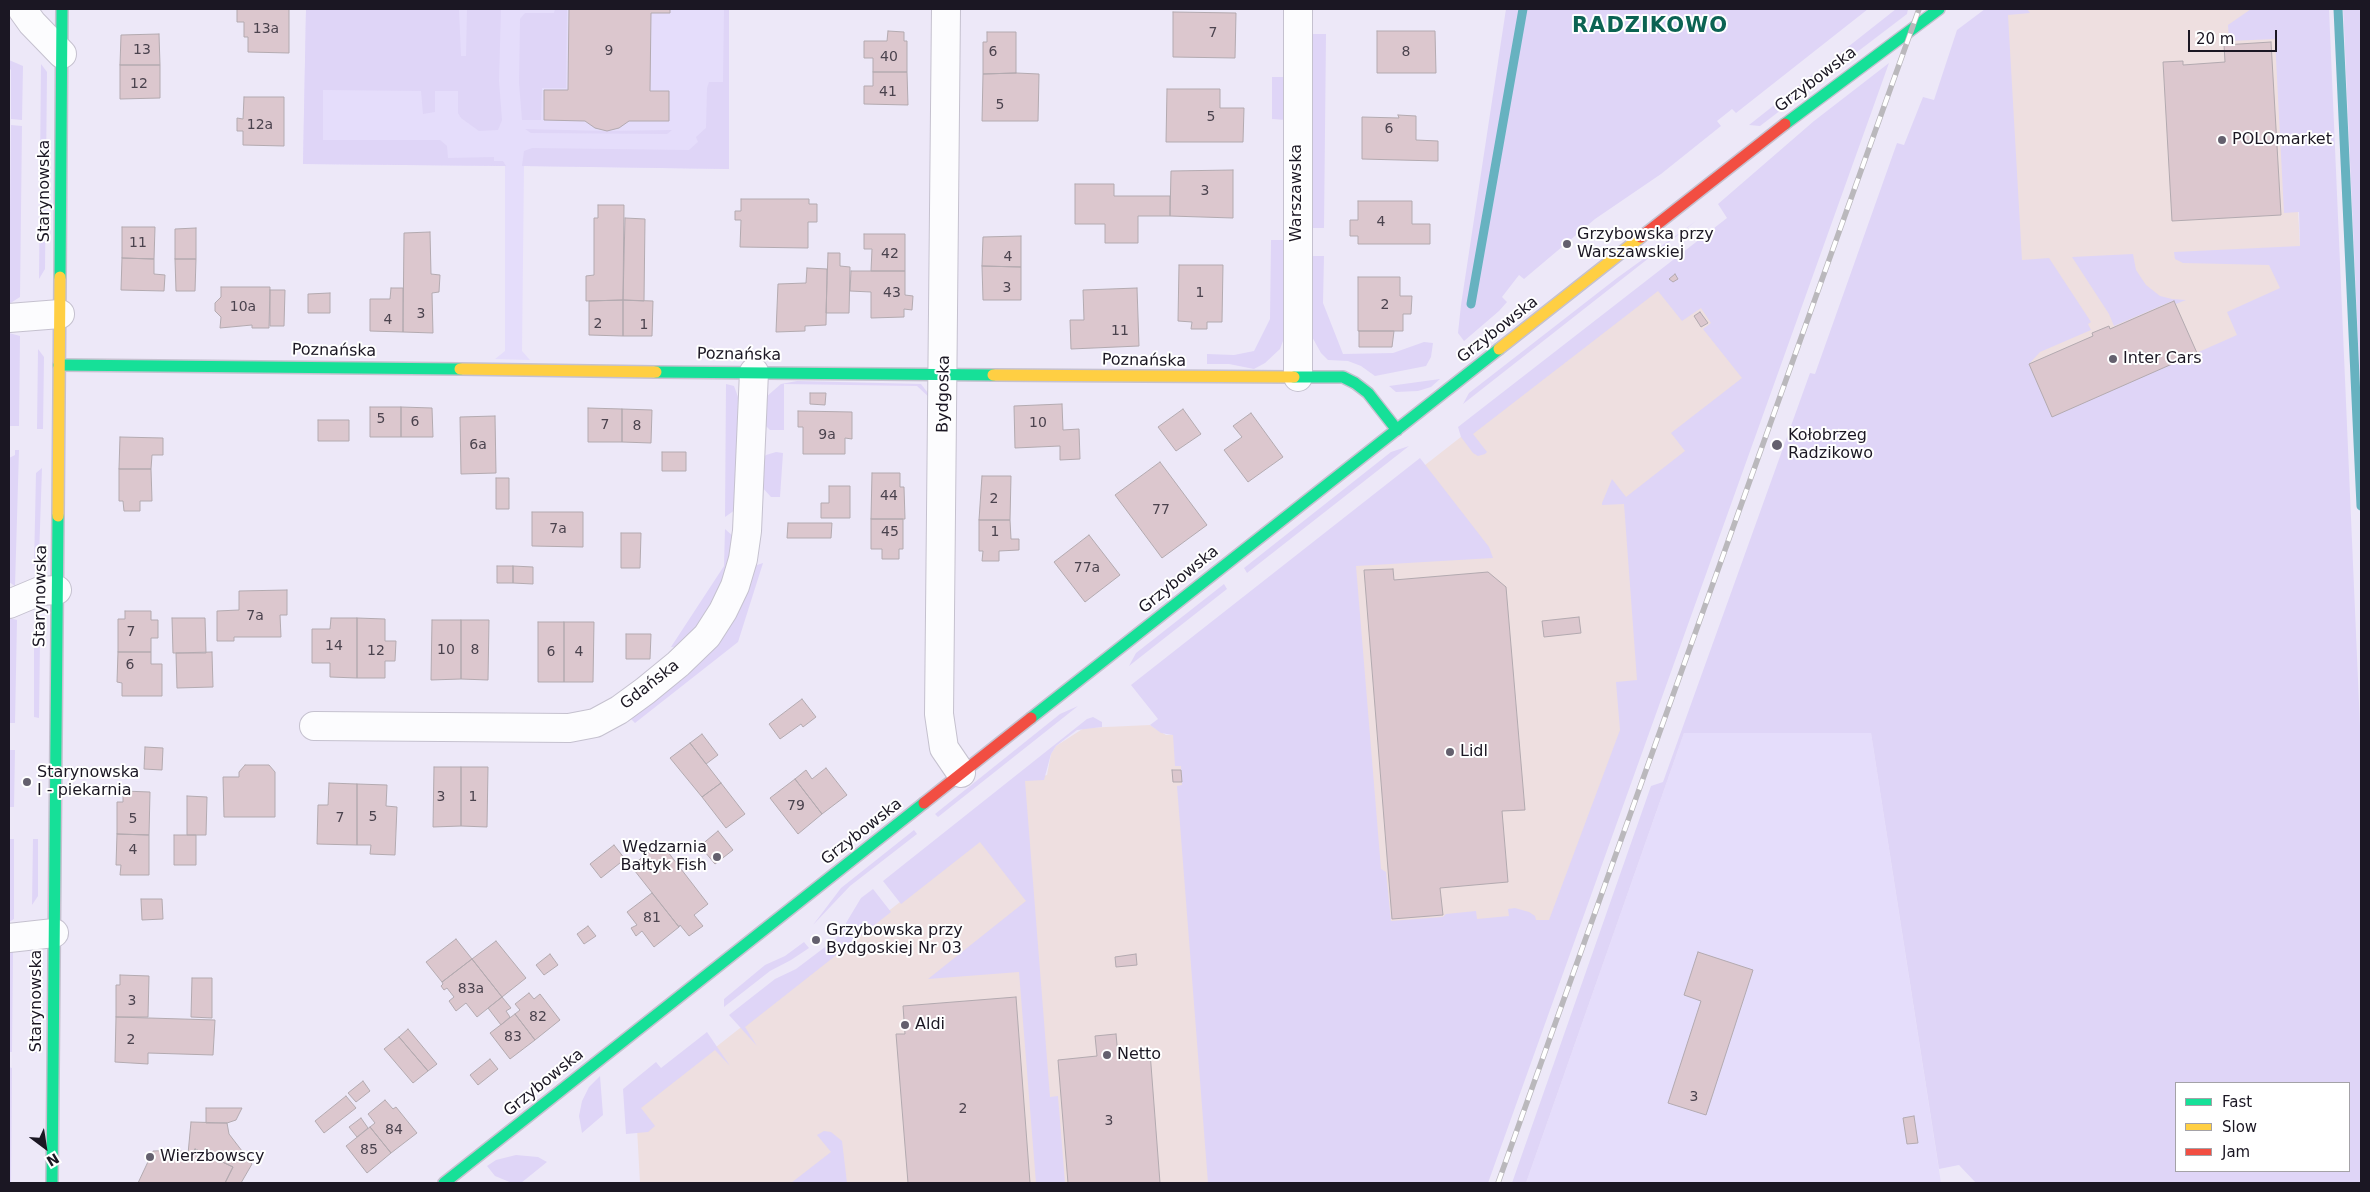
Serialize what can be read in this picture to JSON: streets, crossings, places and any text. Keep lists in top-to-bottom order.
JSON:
{
  "streets": {
    "street": [
      "Grzybowska",
      "Starynowska",
      "Warszawska",
      "Poznańska",
      "Bydgoska",
      "Gdańska"
    ]
  },
  "crossings": [
    ["Grzybowska", "Poznańska"],
    ["Grzybowska", "Bydgoska"],
    ["Starynowska", "Poznańska"],
    ["Warszawska", "Poznańska"],
    ["Poznańska", "Bydgoska"],
    ["Poznańska", "Gdańska"]
  ],
  "districts": ["RADZIKOWO"],
  "places": [
    "POLOmarket",
    "Grzybowska przy Warszawskiej",
    "Inter Cars",
    "Kołobrzeg Radzikowo",
    "Lidl",
    "Starynowska I - piekarnia",
    "Wędzarnia Bałtyk Fish",
    "Grzybowska przy Bydgoskiej Nr 03",
    "Aldi",
    "Netto",
    "Wierzbowscy"
  ],
  "house_numbers": [
    "13a",
    "7",
    "13",
    "9",
    "6",
    "8",
    "40",
    "12",
    "41",
    "5",
    "5",
    "12a",
    "6",
    "3",
    "4",
    "11",
    "42",
    "4",
    "3",
    "43",
    "1",
    "2",
    "10a",
    "3",
    "4",
    "2",
    "1",
    "11",
    "5",
    "6",
    "10",
    "7",
    "8",
    "9a",
    "6a",
    "44",
    "2",
    "77",
    "7a",
    "45",
    "1",
    "77a",
    "7a",
    "7",
    "14",
    "10",
    "8",
    "12",
    "6",
    "4",
    "6",
    "3",
    "1",
    "79",
    "5",
    "7",
    "5",
    "4",
    "81",
    "83a",
    "3",
    "82",
    "83",
    "2",
    "3",
    "2",
    "3",
    "84",
    "85"
  ],
  "legend": ["Fast", "Slow", "Jam"],
  "scale_bar": "20 m",
  "north": "bottom right"
}
